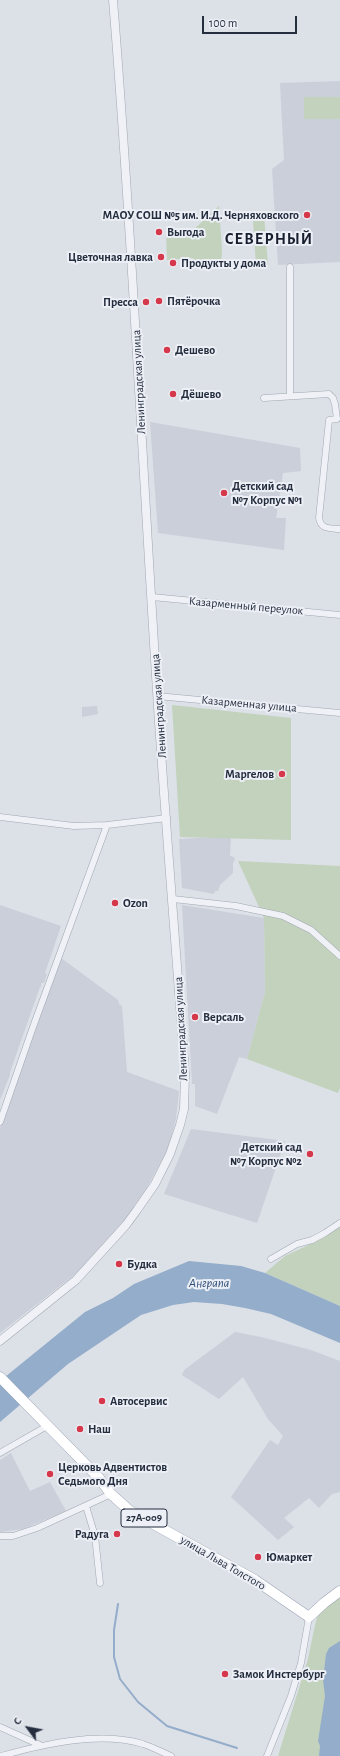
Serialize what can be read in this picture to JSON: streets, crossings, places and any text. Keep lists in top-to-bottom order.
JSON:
{
  "streets": {
    "main road": ["27А-009", "улица Льва Толстого"],
    "street": ["Ленинградская улица", "Казарменный переулок", "Казарменная улица"]
  },
  "crossings": [
    ["Ленинградская улица", "Казарменный переулок"],
    ["Ленинградская улица", "Казарменная улица"]
  ],
  "districts": ["СЕВЕРНЫЙ"],
  "water": ["Анграпа"],
  "places": [
    "МАОУ СОШ №5 им. И.Д. Черняховского",
    "Выгода",
    "Цветочная лавка",
    "Продукты у дома",
    "Пятёрочка",
    "Пресса",
    "Дешево",
    "Дёшево",
    "Детский сад №7 Корпус №1",
    "Маргелов",
    "Ozon",
    "Версаль",
    "Детский сад №7 Корпус №2",
    "Будка",
    "Автосервис",
    "Наш",
    "Церковь Адвентистов Седьмого Дня",
    "Радуга",
    "Юмаркет",
    "Замок Инстербург"
  ],
  "scale_bar": "100 m",
  "north": "top left"
}
